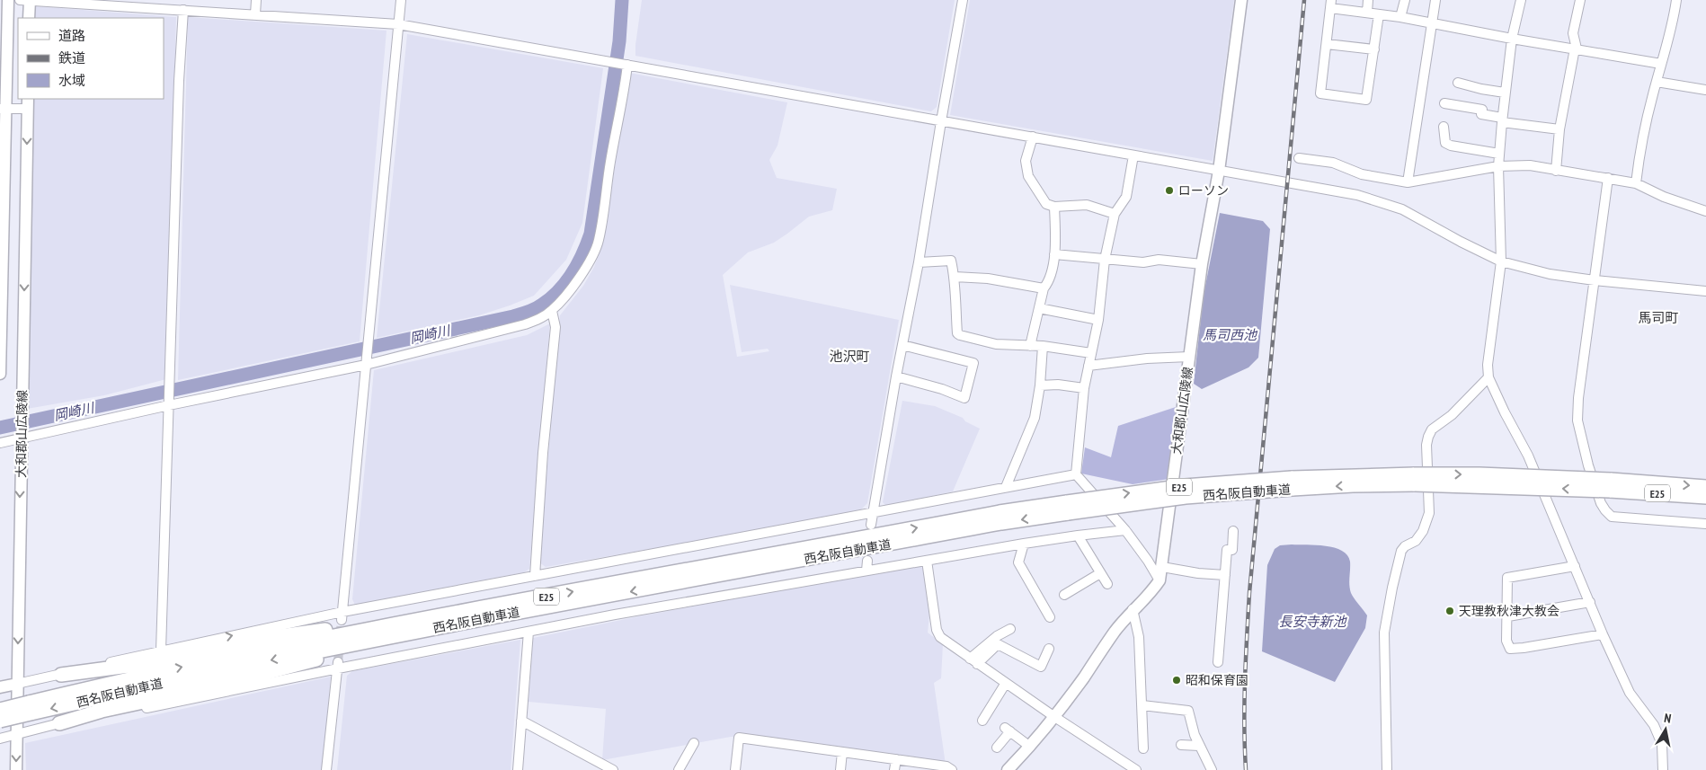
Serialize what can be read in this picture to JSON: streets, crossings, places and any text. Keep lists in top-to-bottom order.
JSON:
{
  "streets": {
    "highway": ["E25", "西名阪自動車道"],
    "main road": ["大和郡山広陵線"]
  },
  "districts": ["馬司町", "池沢町"],
  "water": ["岡崎川", "馬司西池", "長安寺新池"],
  "places": ["ローソン", "天理教秋津大教会", "昭和保育園"],
  "legend": ["道路", "鉄道", "水域"],
  "north": "top"
}
